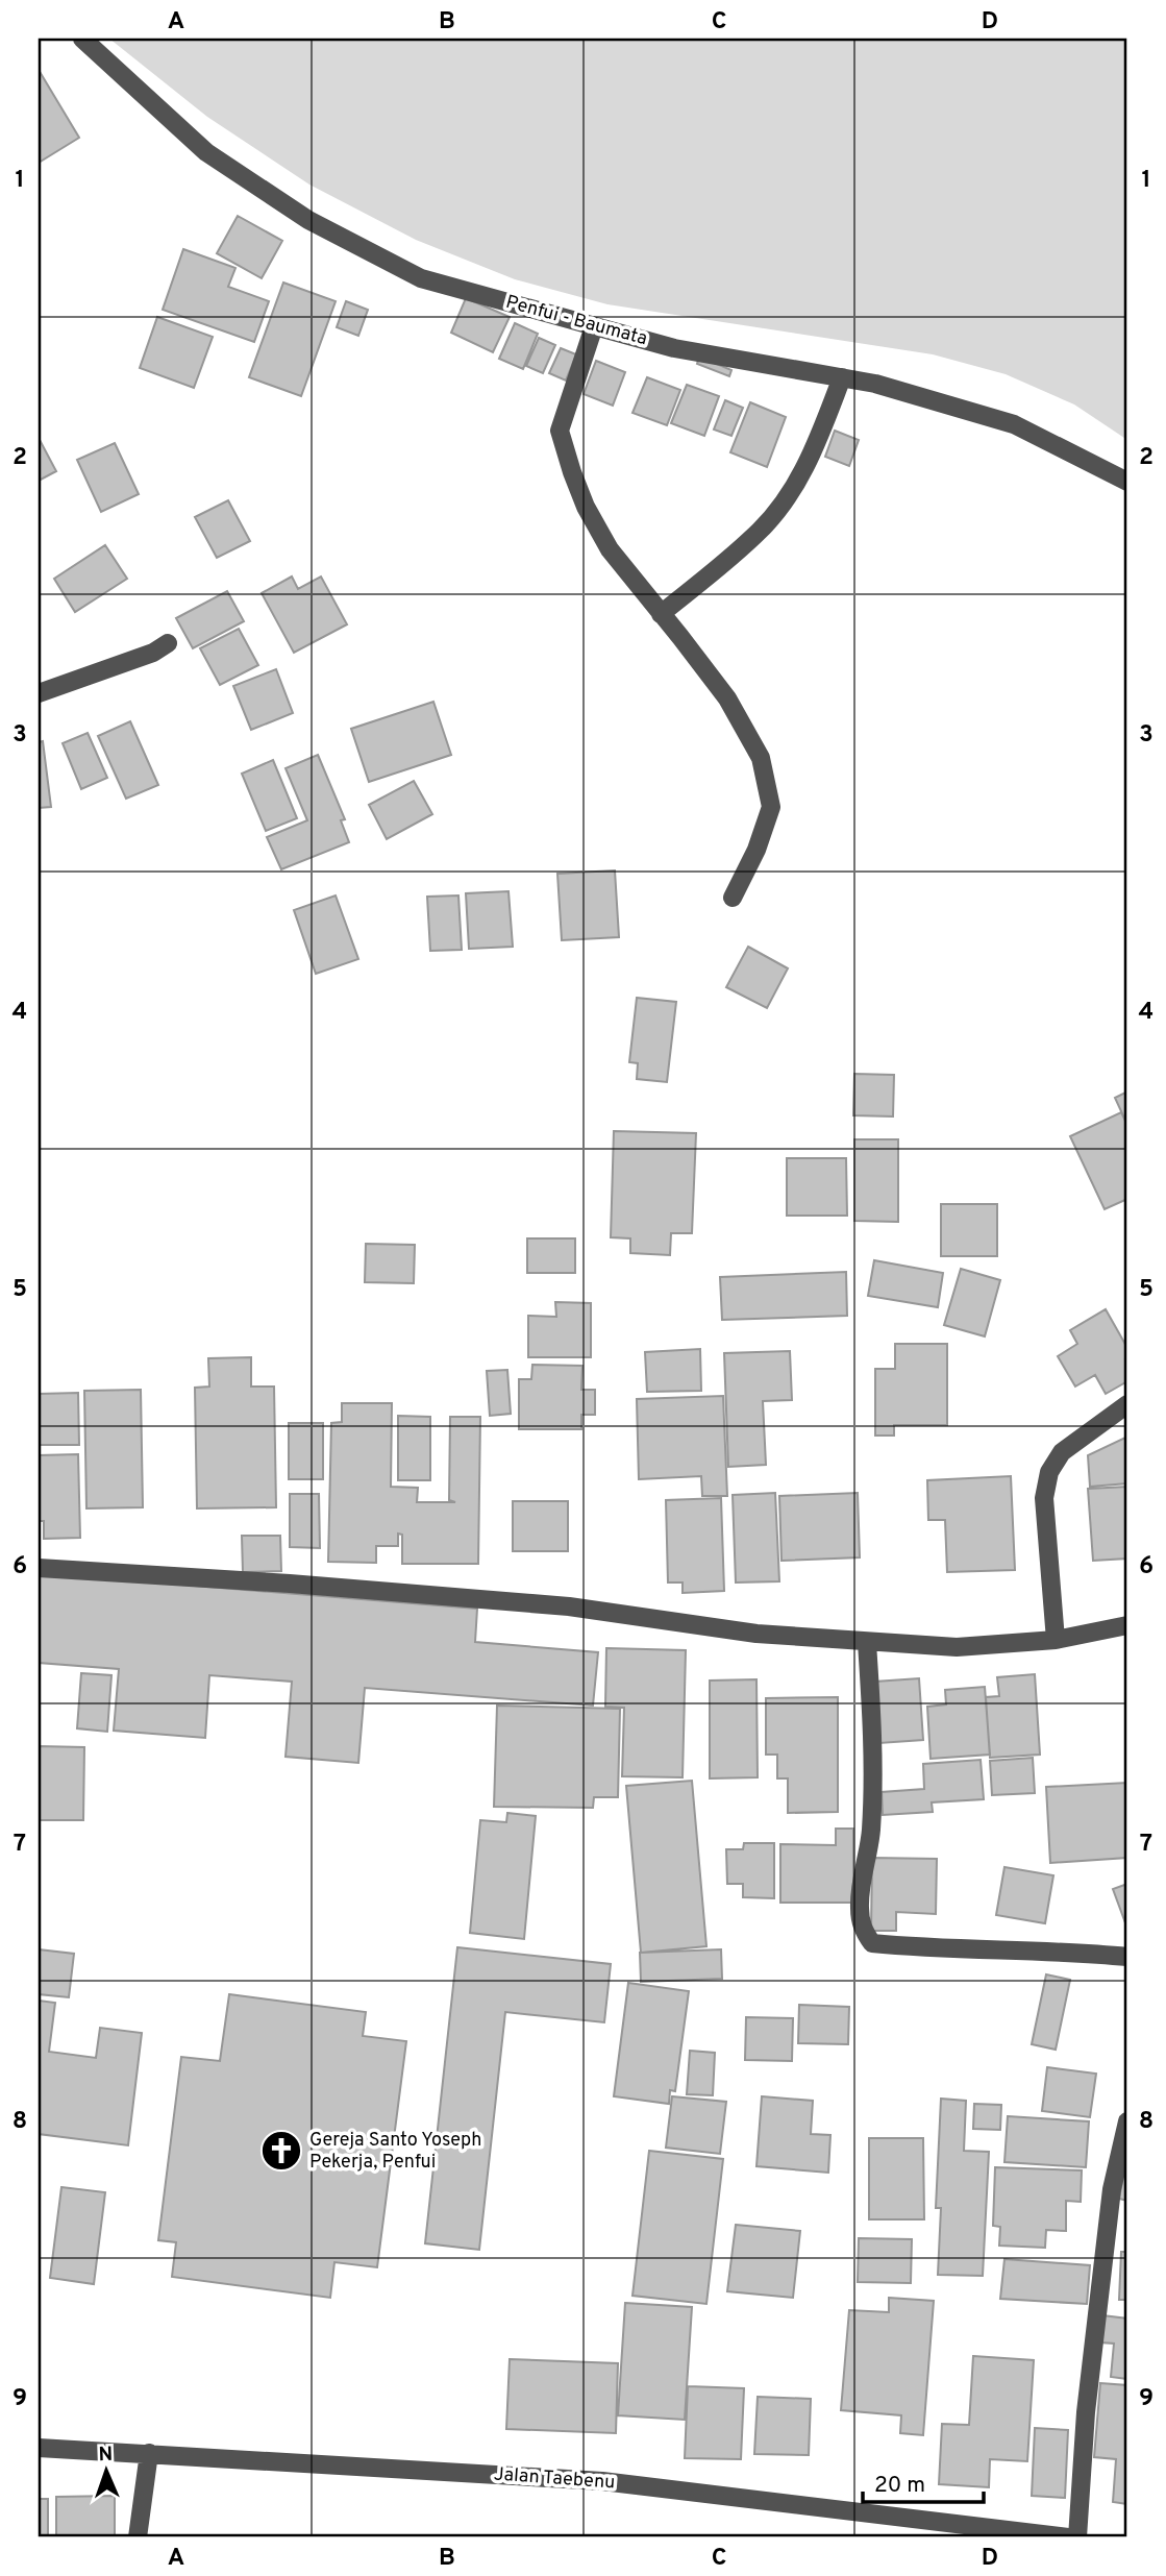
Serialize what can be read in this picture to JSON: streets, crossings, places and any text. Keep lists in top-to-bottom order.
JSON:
{
  "streets": {
    "street": ["Penfui - Baumata", "Jalan Taebenu"]
  },
  "places": {
    "church": ["Gereja Santo Yoseph Pekerja, Penfui"]
  },
  "scale_bar": "20 m",
  "north": "top",
  "grid": {
    "columns": [
      "A",
      "B",
      "C",
      "D"
    ],
    "rows": [
      "1",
      "2",
      "3",
      "4",
      "5",
      "6",
      "7",
      "8",
      "9"
    ]
  }
}
